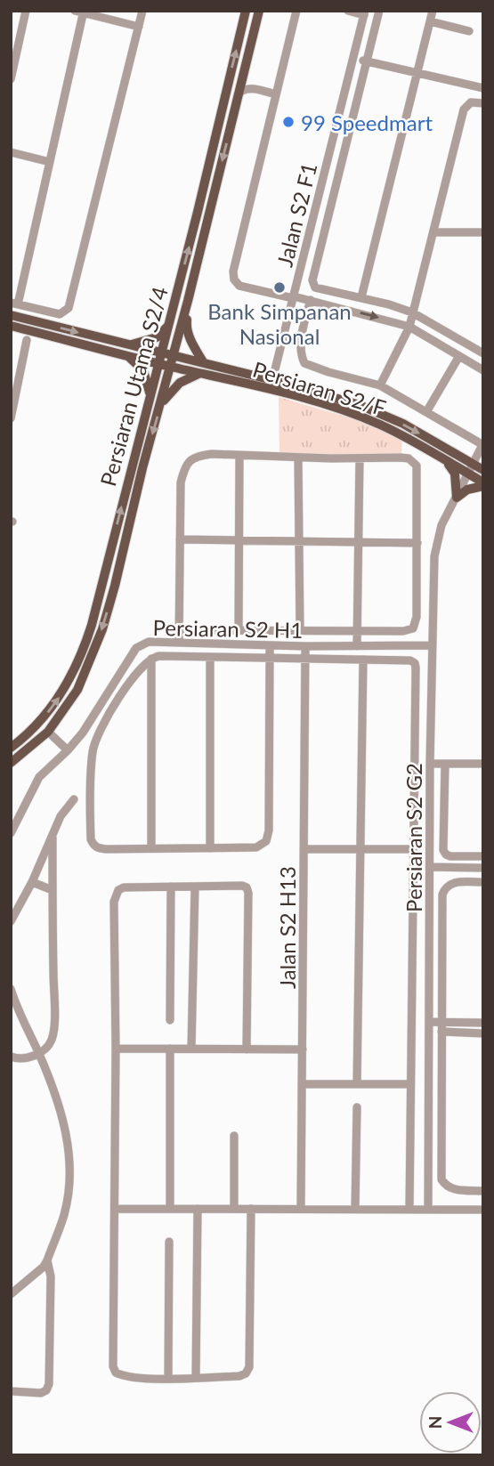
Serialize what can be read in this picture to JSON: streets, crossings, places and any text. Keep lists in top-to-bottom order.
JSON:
{
  "streets": {
    "main road": ["Persiaran Utama S2/4", "Persiaran S2/F"],
    "street": [
      "Jalan S2 F1",
      "Persiaran S2 H1",
      "Persiaran S2 G2",
      "Jalan S2 H13"
    ]
  },
  "crossings": [
    ["Jalan S2 F1", "Persiaran S2/F"],
    ["Persiaran Utama S2/4", "Persiaran S2/F"],
    ["Persiaran S2/F", "Persiaran S2 G2"],
    ["Persiaran S2 H1", "Persiaran S2 G2"],
    ["Persiaran S2 H1", "Jalan S2 H13"]
  ],
  "places": ["99 Speedmart", "Bank Simpanan Nasional"],
  "north": "left"
}
